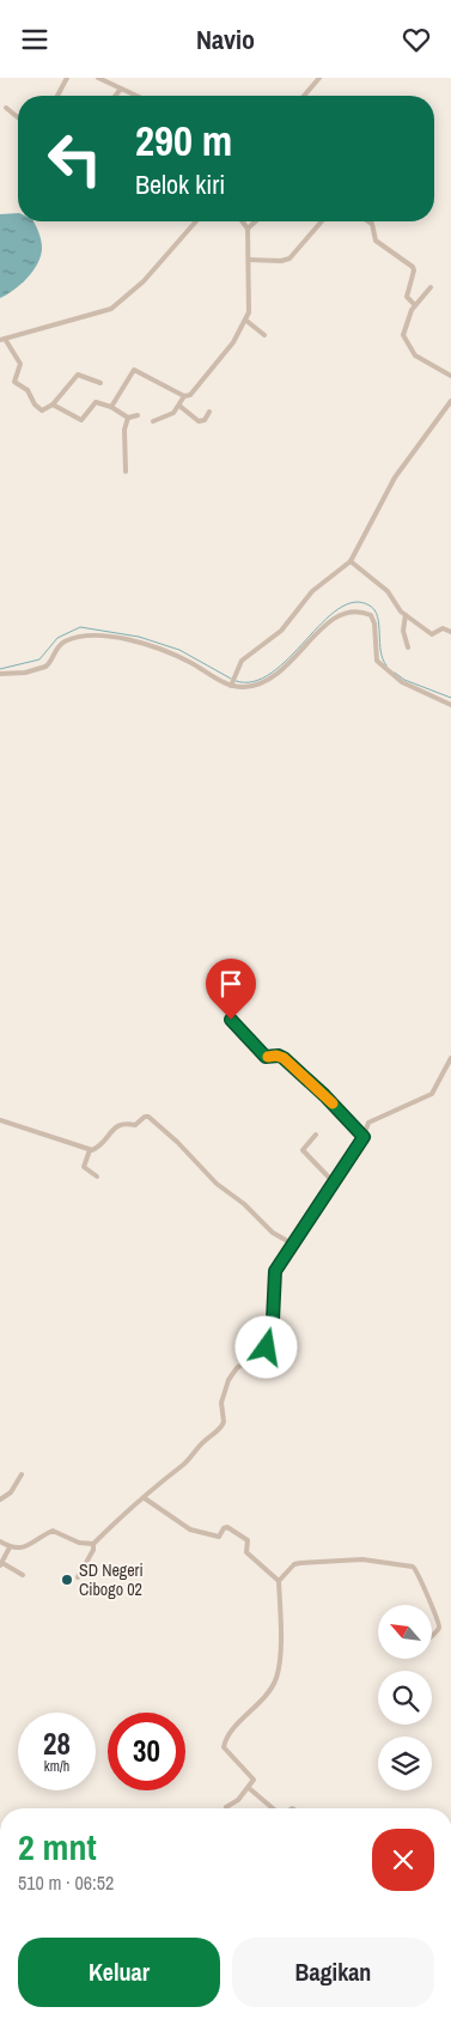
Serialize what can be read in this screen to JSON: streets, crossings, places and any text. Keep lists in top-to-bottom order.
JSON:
{
  "places": ["SD Negeri Cibogo 02"],
  "north": "top left",
  "page": {
    "header": "Navio",
    "turn": ["290 m", "Belok kiri"],
    "speed": "28 km/h",
    "limit": "30",
    "heading": ["2 mnt", "510 m · 06:52"],
    "buttons": ["Keluar", "Bagikan"]
  }
}
